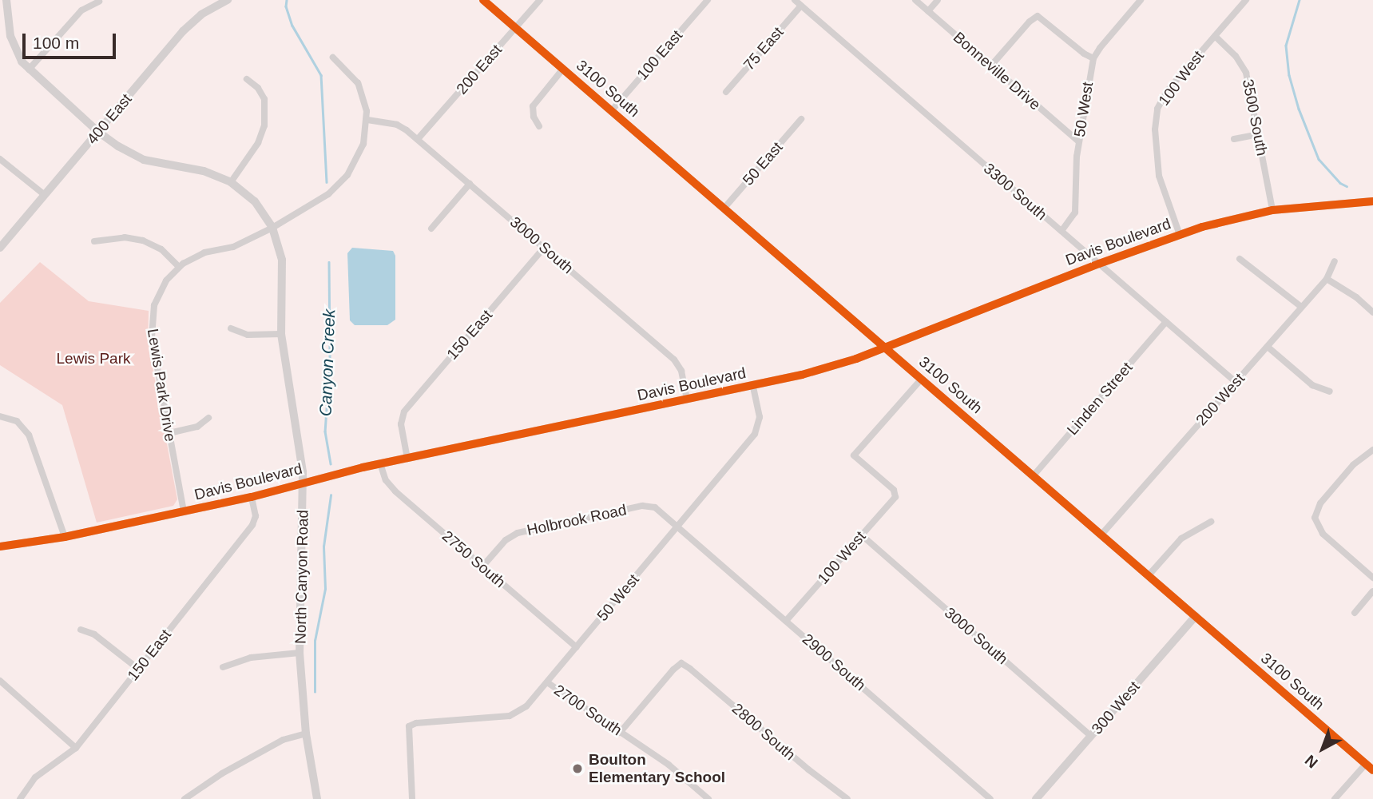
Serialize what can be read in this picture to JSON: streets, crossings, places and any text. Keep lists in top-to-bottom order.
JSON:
{
  "streets": {
    "street": [
      "75 East",
      "100 East",
      "200 East",
      "Bonneville Drive",
      "100 West",
      "3100 South",
      "50 West",
      "3500 South",
      "400 East",
      "50 East",
      "3300 South",
      "Davis Boulevard",
      "3000 South",
      "150 East",
      "Lewis Park Drive",
      "Linden Street",
      "200 West",
      "Holbrook Road",
      "2750 South",
      "North Canyon Road",
      "2900 South",
      "300 West",
      "2700 South",
      "2800 South"
    ]
  },
  "crossings": [
    ["75 East", "3300 South"],
    ["100 East", "3100 South"],
    ["200 East", "3100 South"],
    ["200 East", "3000 South"],
    ["Bonneville Drive", "50 West"],
    ["100 West", "3100 South"],
    ["100 West", "3500 South"],
    ["100 West", "Davis Boulevard"],
    ["100 West", "3000 South"],
    ["100 West", "2900 South"],
    ["3100 South", "50 East"],
    ["3100 South", "Davis Boulevard"],
    ["3100 South", "Linden Street"],
    ["3100 South", "200 West"],
    ["3100 South", "300 West"],
    ["50 West", "3300 South"],
    ["50 West", "Davis Boulevard"],
    ["50 West", "Holbrook Road"],
    ["50 West", "2750 South"],
    ["50 West", "2900 South"],
    ["50 West", "2700 South"],
    ["3500 South", "Davis Boulevard"],
    ["400 East", "North Canyon Road"],
    ["3300 South", "Davis Boulevard"],
    ["3300 South", "Linden Street"],
    ["3300 South", "200 West"],
    ["Davis Boulevard", "3000 South"],
    ["Davis Boulevard", "150 East"],
    ["Davis Boulevard", "Lewis Park Drive"],
    ["Davis Boulevard", "2750 South"],
    ["Davis Boulevard", "North Canyon Road"],
    ["3000 South", "150 East"],
    ["3000 South", "Lewis Park Drive"],
    ["3000 South", "300 West"],
    ["Lewis Park Drive", "North Canyon Road"],
    ["Holbrook Road", "2750 South"],
    ["Holbrook Road", "2900 South"],
    ["2700 South", "2800 South"]
  ],
  "water": ["Canyon Creek"],
  "parks": ["Lewis Park"],
  "places": ["Boulton Elementary School"],
  "scale_bar": "100 m",
  "north": "bottom left"
}
